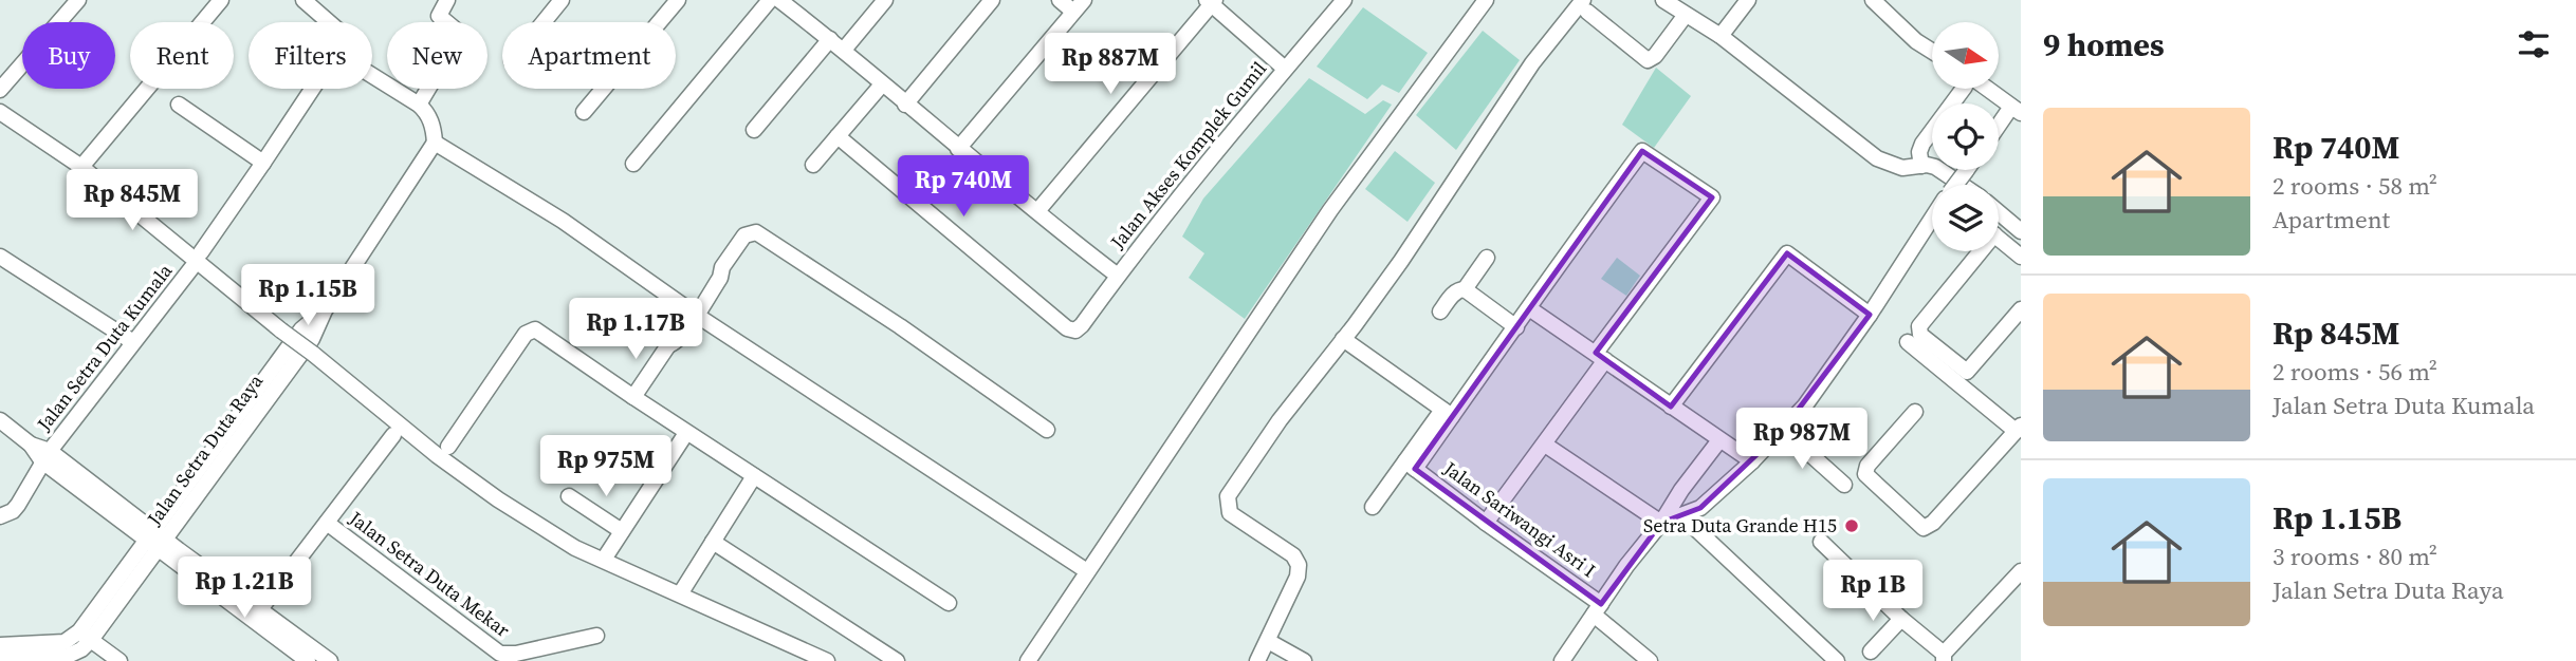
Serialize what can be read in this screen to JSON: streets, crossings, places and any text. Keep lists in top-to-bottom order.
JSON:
{
  "streets": {
    "street": [
      "Jalan Akses Komplek Gumil",
      "Jalan Setra Duta Kumala",
      "Jalan Setra Duta Raya",
      "Jalan Sariwangi Asri I",
      "Jalan Setra Duta Mekar"
    ]
  },
  "places": ["Setra Duta Grande H15"],
  "north": "right",
  "page": {
    "heading": "9 homes",
    "chip": [
      "Buy",
      "Rent",
      "Filters",
      "New",
      "Apartment"
    ],
    "price": [
      "Rp 887M",
      "Rp 740M",
      "Rp 845M",
      "Rp 1.15B",
      "Rp 1.17B",
      "Rp 987M",
      "Rp 975M",
      "Rp 1.21B",
      "Rp 1B"
    ],
    "list": [
      {
        "name": "Rp 740M",
        "note": "2 rooms · 58 m² · Apartment"
      },
      {
        "name": "Rp 845M",
        "note": "2 rooms · 56 m² · Jalan Setra Duta Kumala"
      },
      {
        "name": "Rp 1.15B",
        "note": "3 rooms · 80 m² · Jalan Setra Duta Raya"
      }
    ]
  }
}
